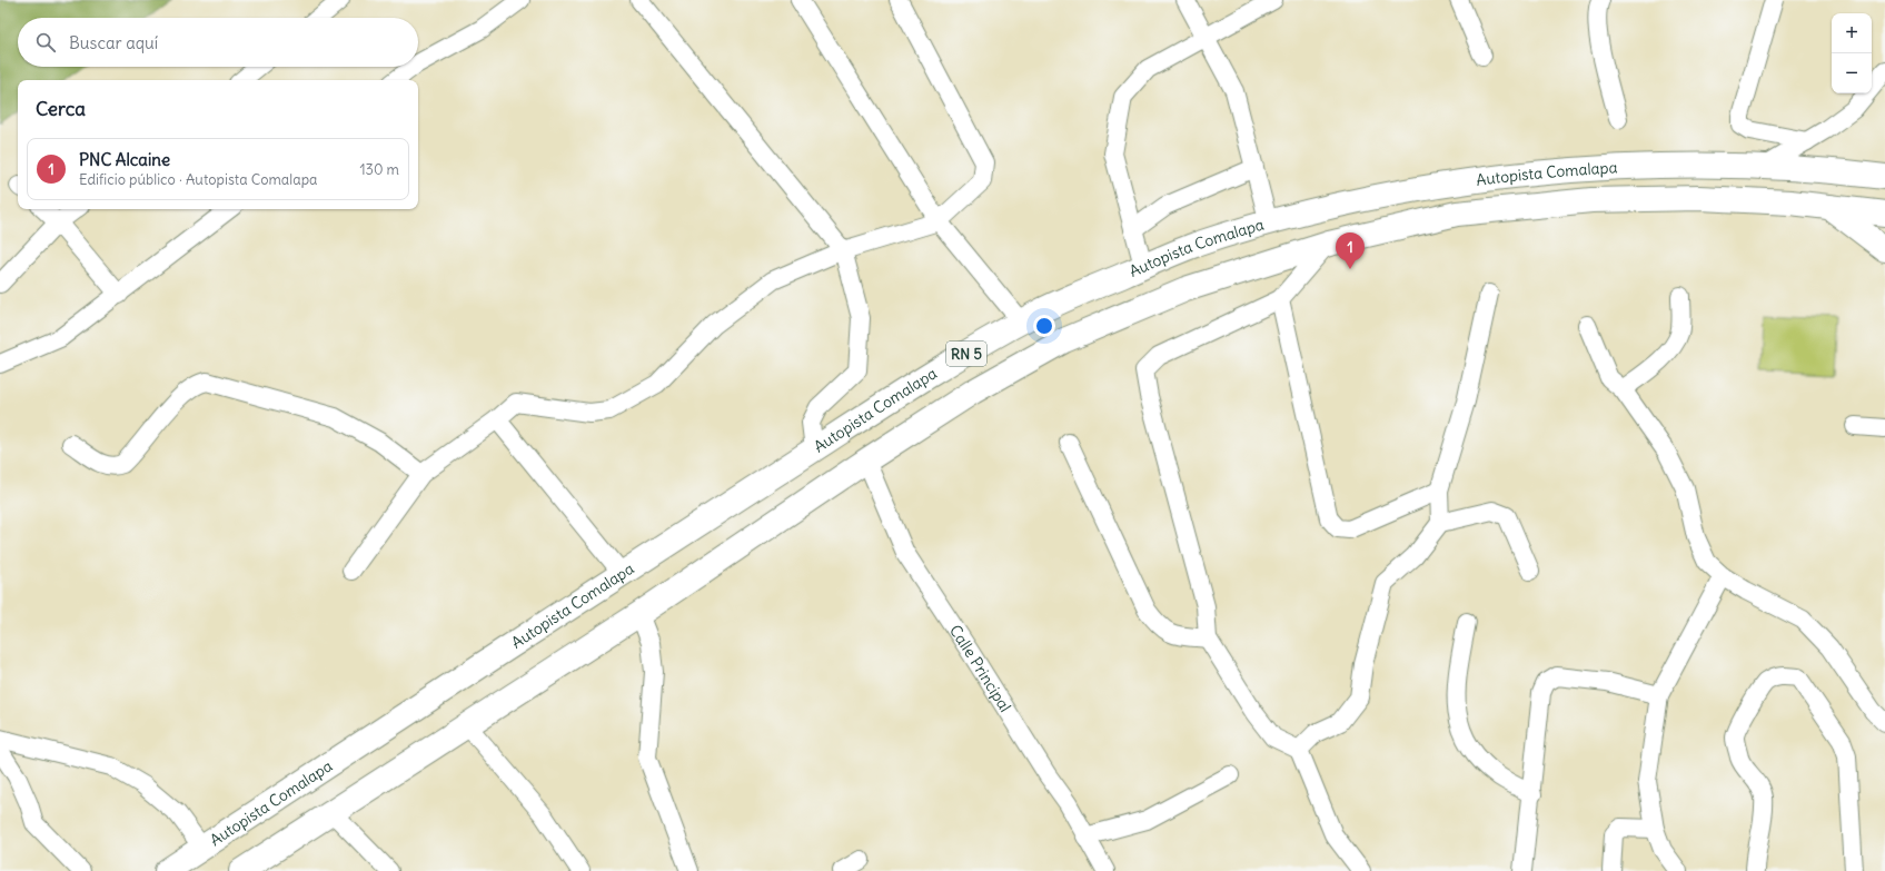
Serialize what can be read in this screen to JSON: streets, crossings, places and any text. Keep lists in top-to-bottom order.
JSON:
{
  "streets": {
    "main road": ["Autopista Comalapa", "RN 5"],
    "street": ["Calle Principal"]
  },
  "crossings": [
    ["Autopista Comalapa", "Calle Principal"]
  ],
  "page": {
    "map_buttons": ["+", "−"],
    "search": "Buscar aquí",
    "heading": "Cerca",
    "list": [
      {
        "mark": "1",
        "name": "PNC Alcaine",
        "note": "Edificio público · Autopista Comalapa",
        "value": "130 m"
      }
    ],
    "pins": "1"
  }
}
